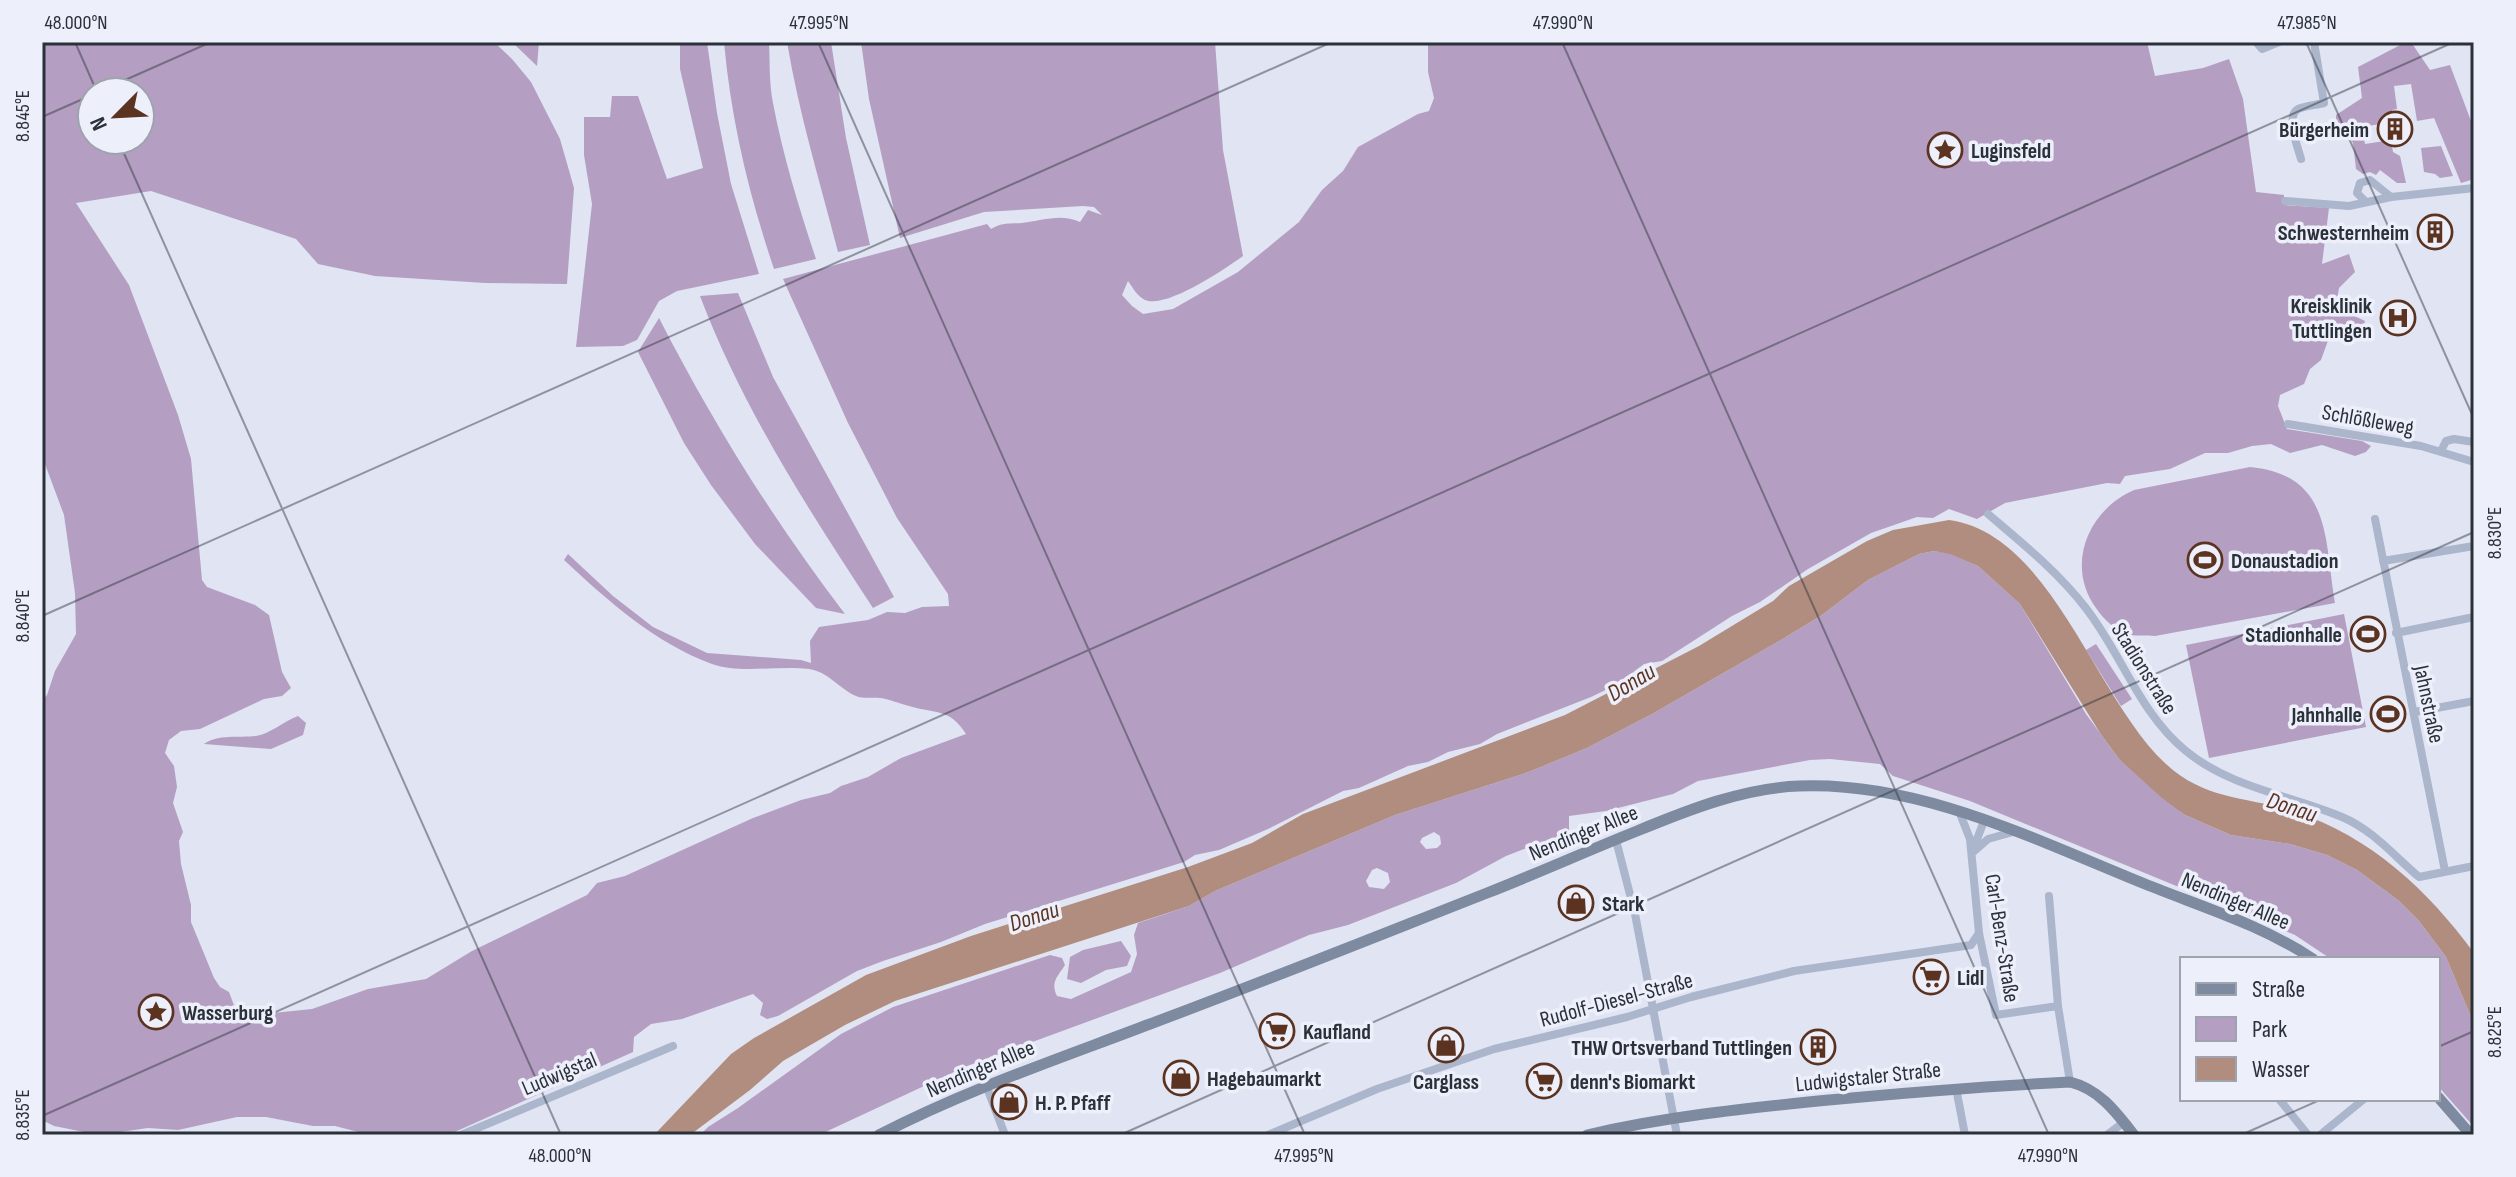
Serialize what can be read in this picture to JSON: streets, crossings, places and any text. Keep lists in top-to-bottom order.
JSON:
{
  "streets": {
    "street": [
      "Schlößleweg",
      "Stadionstraße",
      "Jahnstraße",
      "Nendinger Allee",
      "Carl-Benz-Straße",
      "Rudolf-Diesel-Straße",
      "Ludwigstal",
      "Ludwigstaler Straße"
    ]
  },
  "crossings": [
    ["Stadionstraße", "Jahnstraße"],
    ["Nendinger Allee", "Carl-Benz-Straße"],
    ["Carl-Benz-Straße", "Rudolf-Diesel-Straße"],
    ["Carl-Benz-Straße", "Ludwigstaler Straße"]
  ],
  "water": ["Donau"],
  "places": {
    "building": ["Bürgerheim", "Schwesternheim", "THW Ortsverband Tuttlingen"],
    "place": ["Luginsfeld", "Wasserburg"],
    "hospital": ["Kreisklinik Tuttlingen"],
    "sports": ["Donaustadion", "Stadionhalle", "Jahnhalle"],
    "shop": [
      "Stark",
      "Carglass",
      "Hagebaumarkt",
      "H. P. Pfaff"
    ],
    "supermarket": ["Lidl", "Kaufland", "denn's Biomarkt"]
  },
  "legend": ["Straße", "Park", "Wasser"],
  "north": "bottom left",
  "coordinates": [
    "48.000°N",
    "47.995°N",
    "47.990°N",
    "47.985°N",
    "8.845°E",
    "8.830°E",
    "8.840°E",
    "8.825°E",
    "8.835°E"
  ]
}
